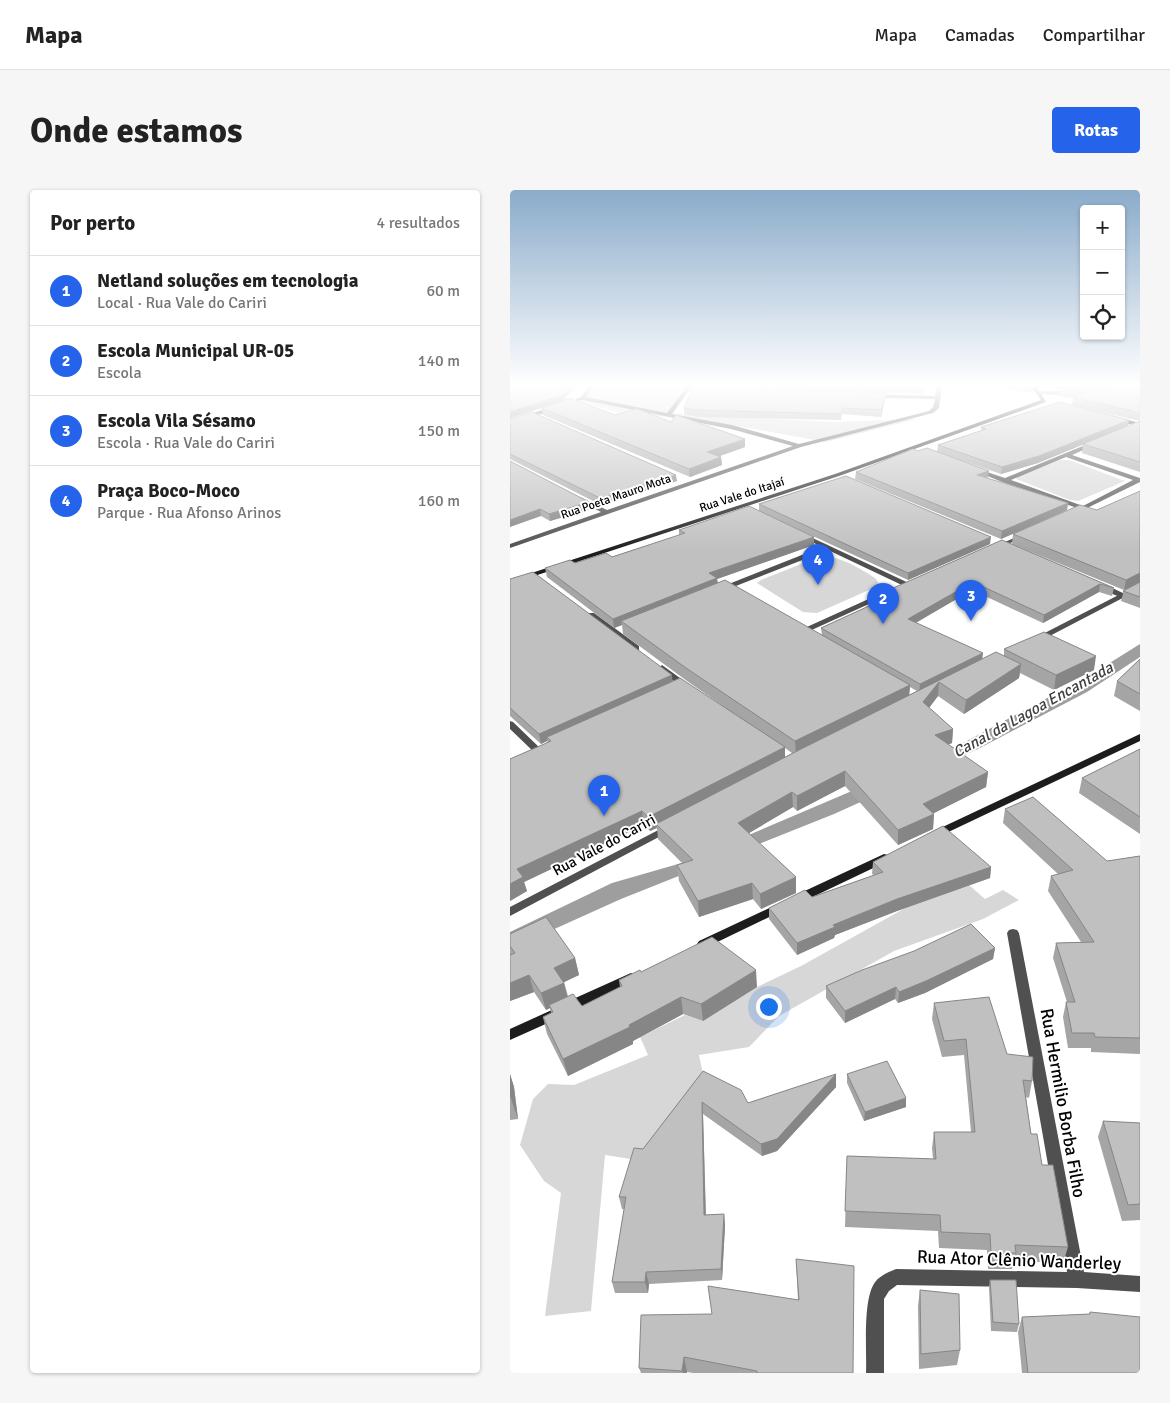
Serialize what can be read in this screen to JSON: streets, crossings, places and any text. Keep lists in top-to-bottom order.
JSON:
{
  "streets": {
    "main road": ["Rua Vale do Itajaí"],
    "street": [
      "Rua Poeta Mauro Mota",
      "Rua Vale do Cariri",
      "Rua Hermilio Borba Filho",
      "Rua Ator Clênio Wanderley"
    ]
  },
  "crossings": [
    ["Rua Hermilio Borba Filho", "Rua Ator Clênio Wanderley"]
  ],
  "water": ["Canal da Lagoa Encantada"],
  "page": {
    "header": "Mapa",
    "nav": ["Mapa", "Camadas", "Compartilhar"],
    "buttons": "Rotas",
    "title": "Onde estamos",
    "heading": ["Por perto", "4 resultados"],
    "map_buttons": ["+", "−"],
    "list": [
      {
        "mark": "1",
        "name": "Netland soluções em tecnologia",
        "note": "Local · Rua Vale do Cariri",
        "value": "60 m"
      },
      {
        "mark": "2",
        "name": "Escola Municipal UR-05",
        "note": "Escola",
        "value": "140 m"
      },
      {
        "mark": "3",
        "name": "Escola Vila Sésamo",
        "note": "Escola · Rua Vale do Cariri",
        "value": "150 m"
      },
      {
        "mark": "4",
        "name": "Praça Boco-Moco",
        "note": "Parque · Rua Afonso Arinos",
        "value": "160 m"
      }
    ],
    "pins": [
      "4",
      "3",
      "2",
      "1"
    ]
  }
}
